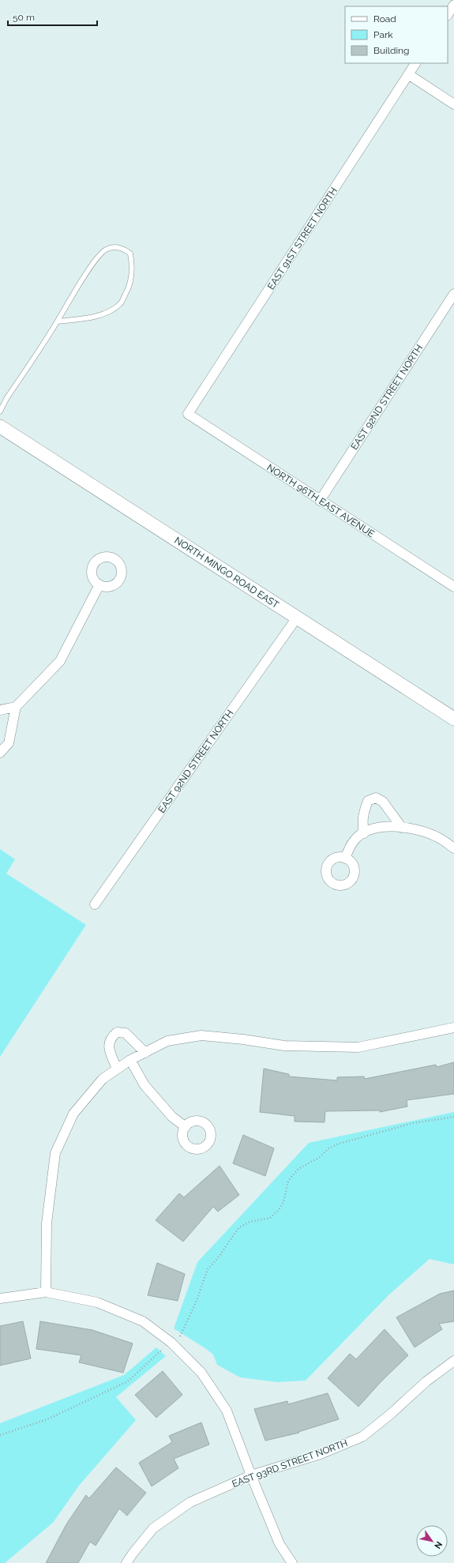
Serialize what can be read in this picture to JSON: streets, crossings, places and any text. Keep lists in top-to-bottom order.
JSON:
{
  "streets": {
    "street": [
      "EAST 91ST STREET NORTH",
      "EAST 92ND STREET NORTH",
      "NORTH 96TH EAST AVENUE",
      "NORTH MINGO ROAD EAST",
      "EAST 93RD STREET NORTH"
    ]
  },
  "crossings": [
    ["EAST 91ST STREET NORTH", "NORTH 96TH EAST AVENUE"],
    ["EAST 92ND STREET NORTH", "NORTH 96TH EAST AVENUE"],
    ["EAST 92ND STREET NORTH", "NORTH MINGO ROAD EAST"]
  ],
  "legend": ["Road", "Park", "Building"],
  "scale_bar": "50 m",
  "north": "bottom right"
}
